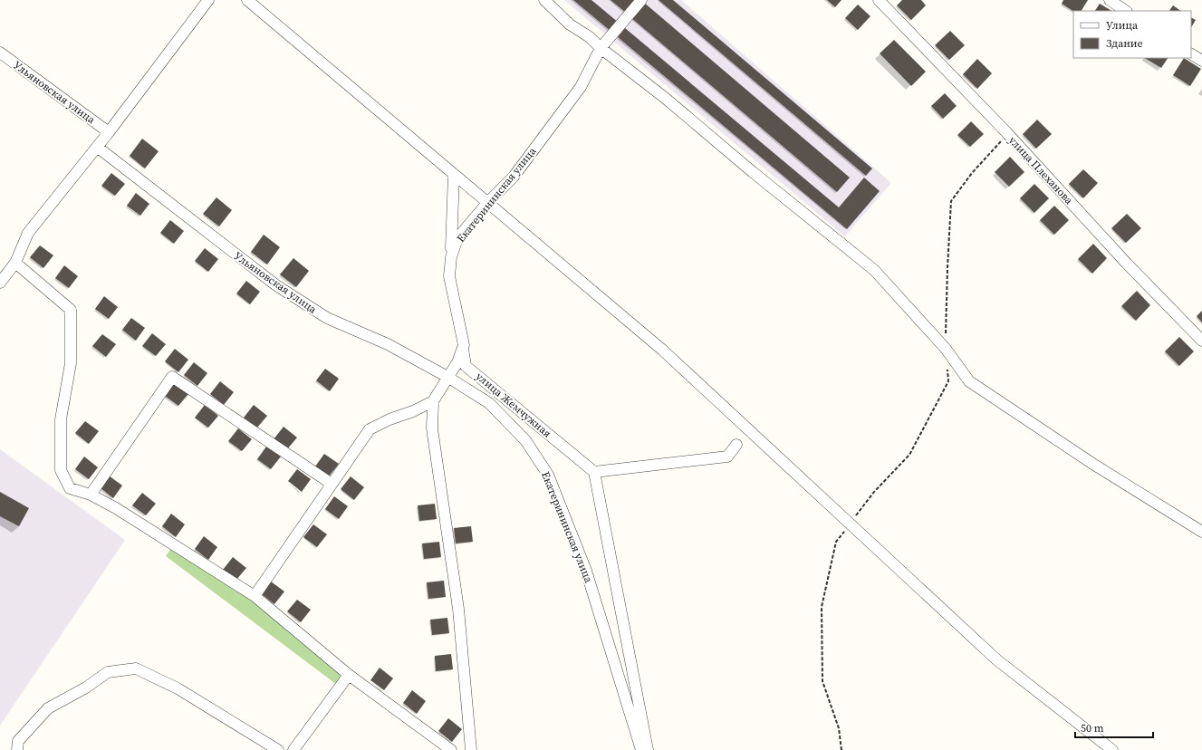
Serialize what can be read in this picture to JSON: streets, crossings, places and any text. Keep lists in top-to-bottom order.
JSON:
{
  "streets": {
    "street": [
      "Ульяновская улица",
      "улица Плеханова",
      "Екатерининская улица",
      "улица Жемчужная"
    ]
  },
  "crossings": [
    ["Ульяновская улица", "Екатерининская улица"],
    ["Екатерининская улица", "улица Жемчужная"]
  ],
  "legend": ["Улица", "Здание"],
  "scale_bar": "50 m"
}
